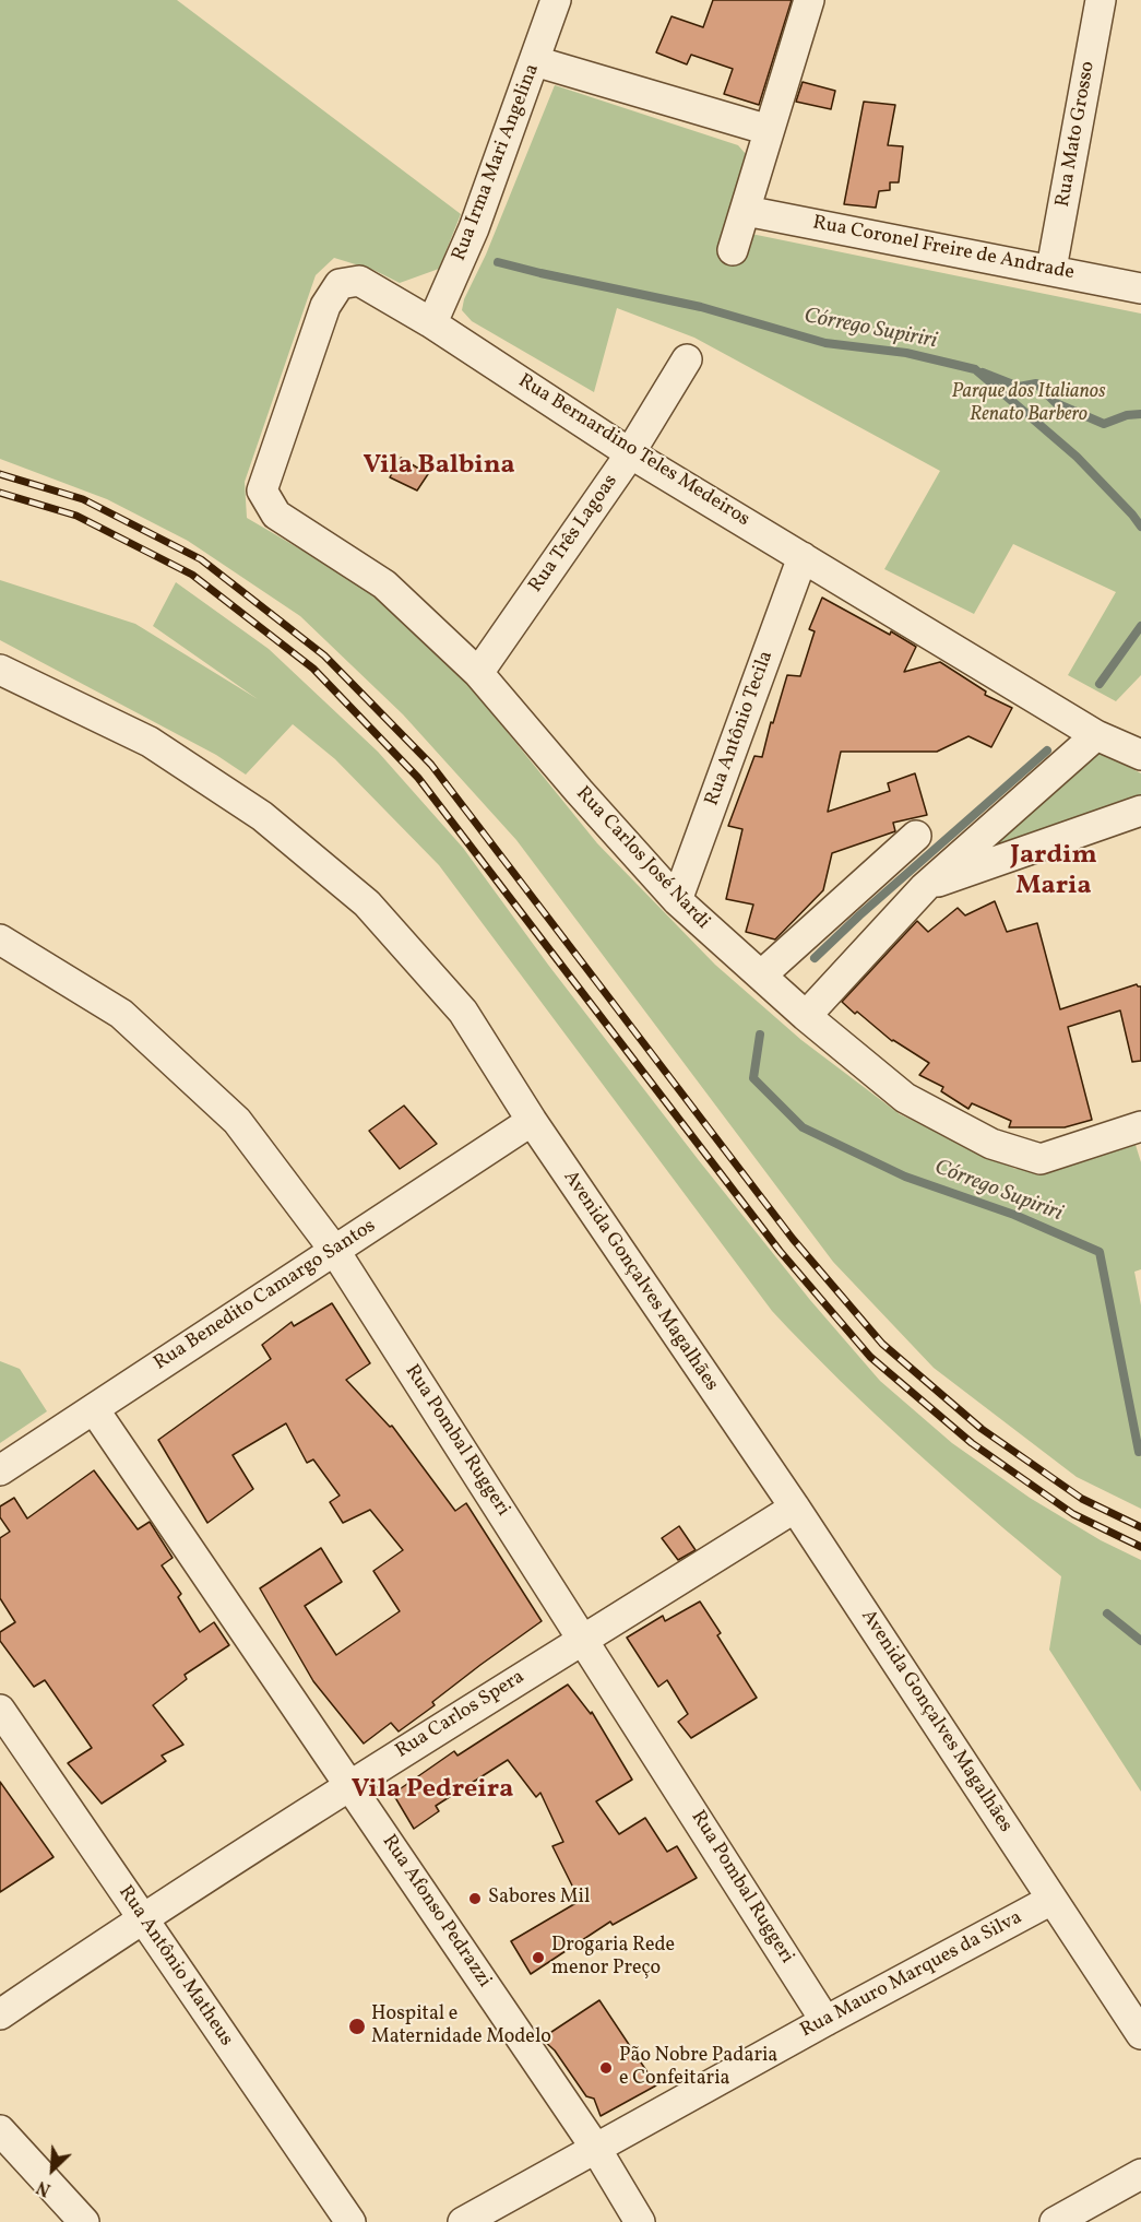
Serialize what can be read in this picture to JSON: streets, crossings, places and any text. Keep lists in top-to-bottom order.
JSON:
{
  "streets": {
    "street": [
      "Rua Mato Grosso",
      "Rua Irma Mari Angelina",
      "Rua Coronel Freire de Andrade",
      "Rua Bernardino Teles Medeiros",
      "Rua Três Lagoas",
      "Rua Antônio Tecila",
      "Rua Carlos José Nardi",
      "Avenida Gonçalves Magalhães",
      "Rua Benedito Camargo Santos",
      "Rua Pombal Ruggeri",
      "Rua Carlos Spera",
      "Rua Afonso Pedrazzi",
      "Rua Antônio Matheus",
      "Rua Mauro Marques da Silva"
    ]
  },
  "crossings": [
    ["Rua Mato Grosso", "Rua Coronel Freire de Andrade"],
    ["Rua Irma Mari Angelina", "Rua Bernardino Teles Medeiros"],
    ["Rua Bernardino Teles Medeiros", "Rua Três Lagoas"],
    ["Rua Bernardino Teles Medeiros", "Rua Antônio Tecila"],
    ["Rua Bernardino Teles Medeiros", "Rua Carlos José Nardi"],
    ["Rua Três Lagoas", "Rua Carlos José Nardi"],
    ["Rua Antônio Tecila", "Rua Carlos José Nardi"],
    ["Avenida Gonçalves Magalhães", "Rua Benedito Camargo Santos"],
    ["Avenida Gonçalves Magalhães", "Rua Carlos Spera"],
    ["Avenida Gonçalves Magalhães", "Rua Mauro Marques da Silva"],
    ["Rua Benedito Camargo Santos", "Rua Pombal Ruggeri"],
    ["Rua Benedito Camargo Santos", "Rua Afonso Pedrazzi"],
    ["Rua Pombal Ruggeri", "Rua Carlos Spera"],
    ["Rua Pombal Ruggeri", "Rua Mauro Marques da Silva"],
    ["Rua Carlos Spera", "Rua Afonso Pedrazzi"],
    ["Rua Carlos Spera", "Rua Antônio Matheus"],
    ["Rua Afonso Pedrazzi", "Rua Mauro Marques da Silva"]
  ],
  "districts": ["Vila Balbina", "Jardim Maria", "Vila Pedreira"],
  "water": ["Córrego Supiriri"],
  "parks": ["Parque dos Italianos Renato Barbero"],
  "places": [
    "Sabores Mil",
    "Drogaria Rede menor Preço",
    "Hospital e Maternidade Modelo",
    "Pão Nobre Padaria e Confeitaria"
  ],
  "north": "bottom left"
}
